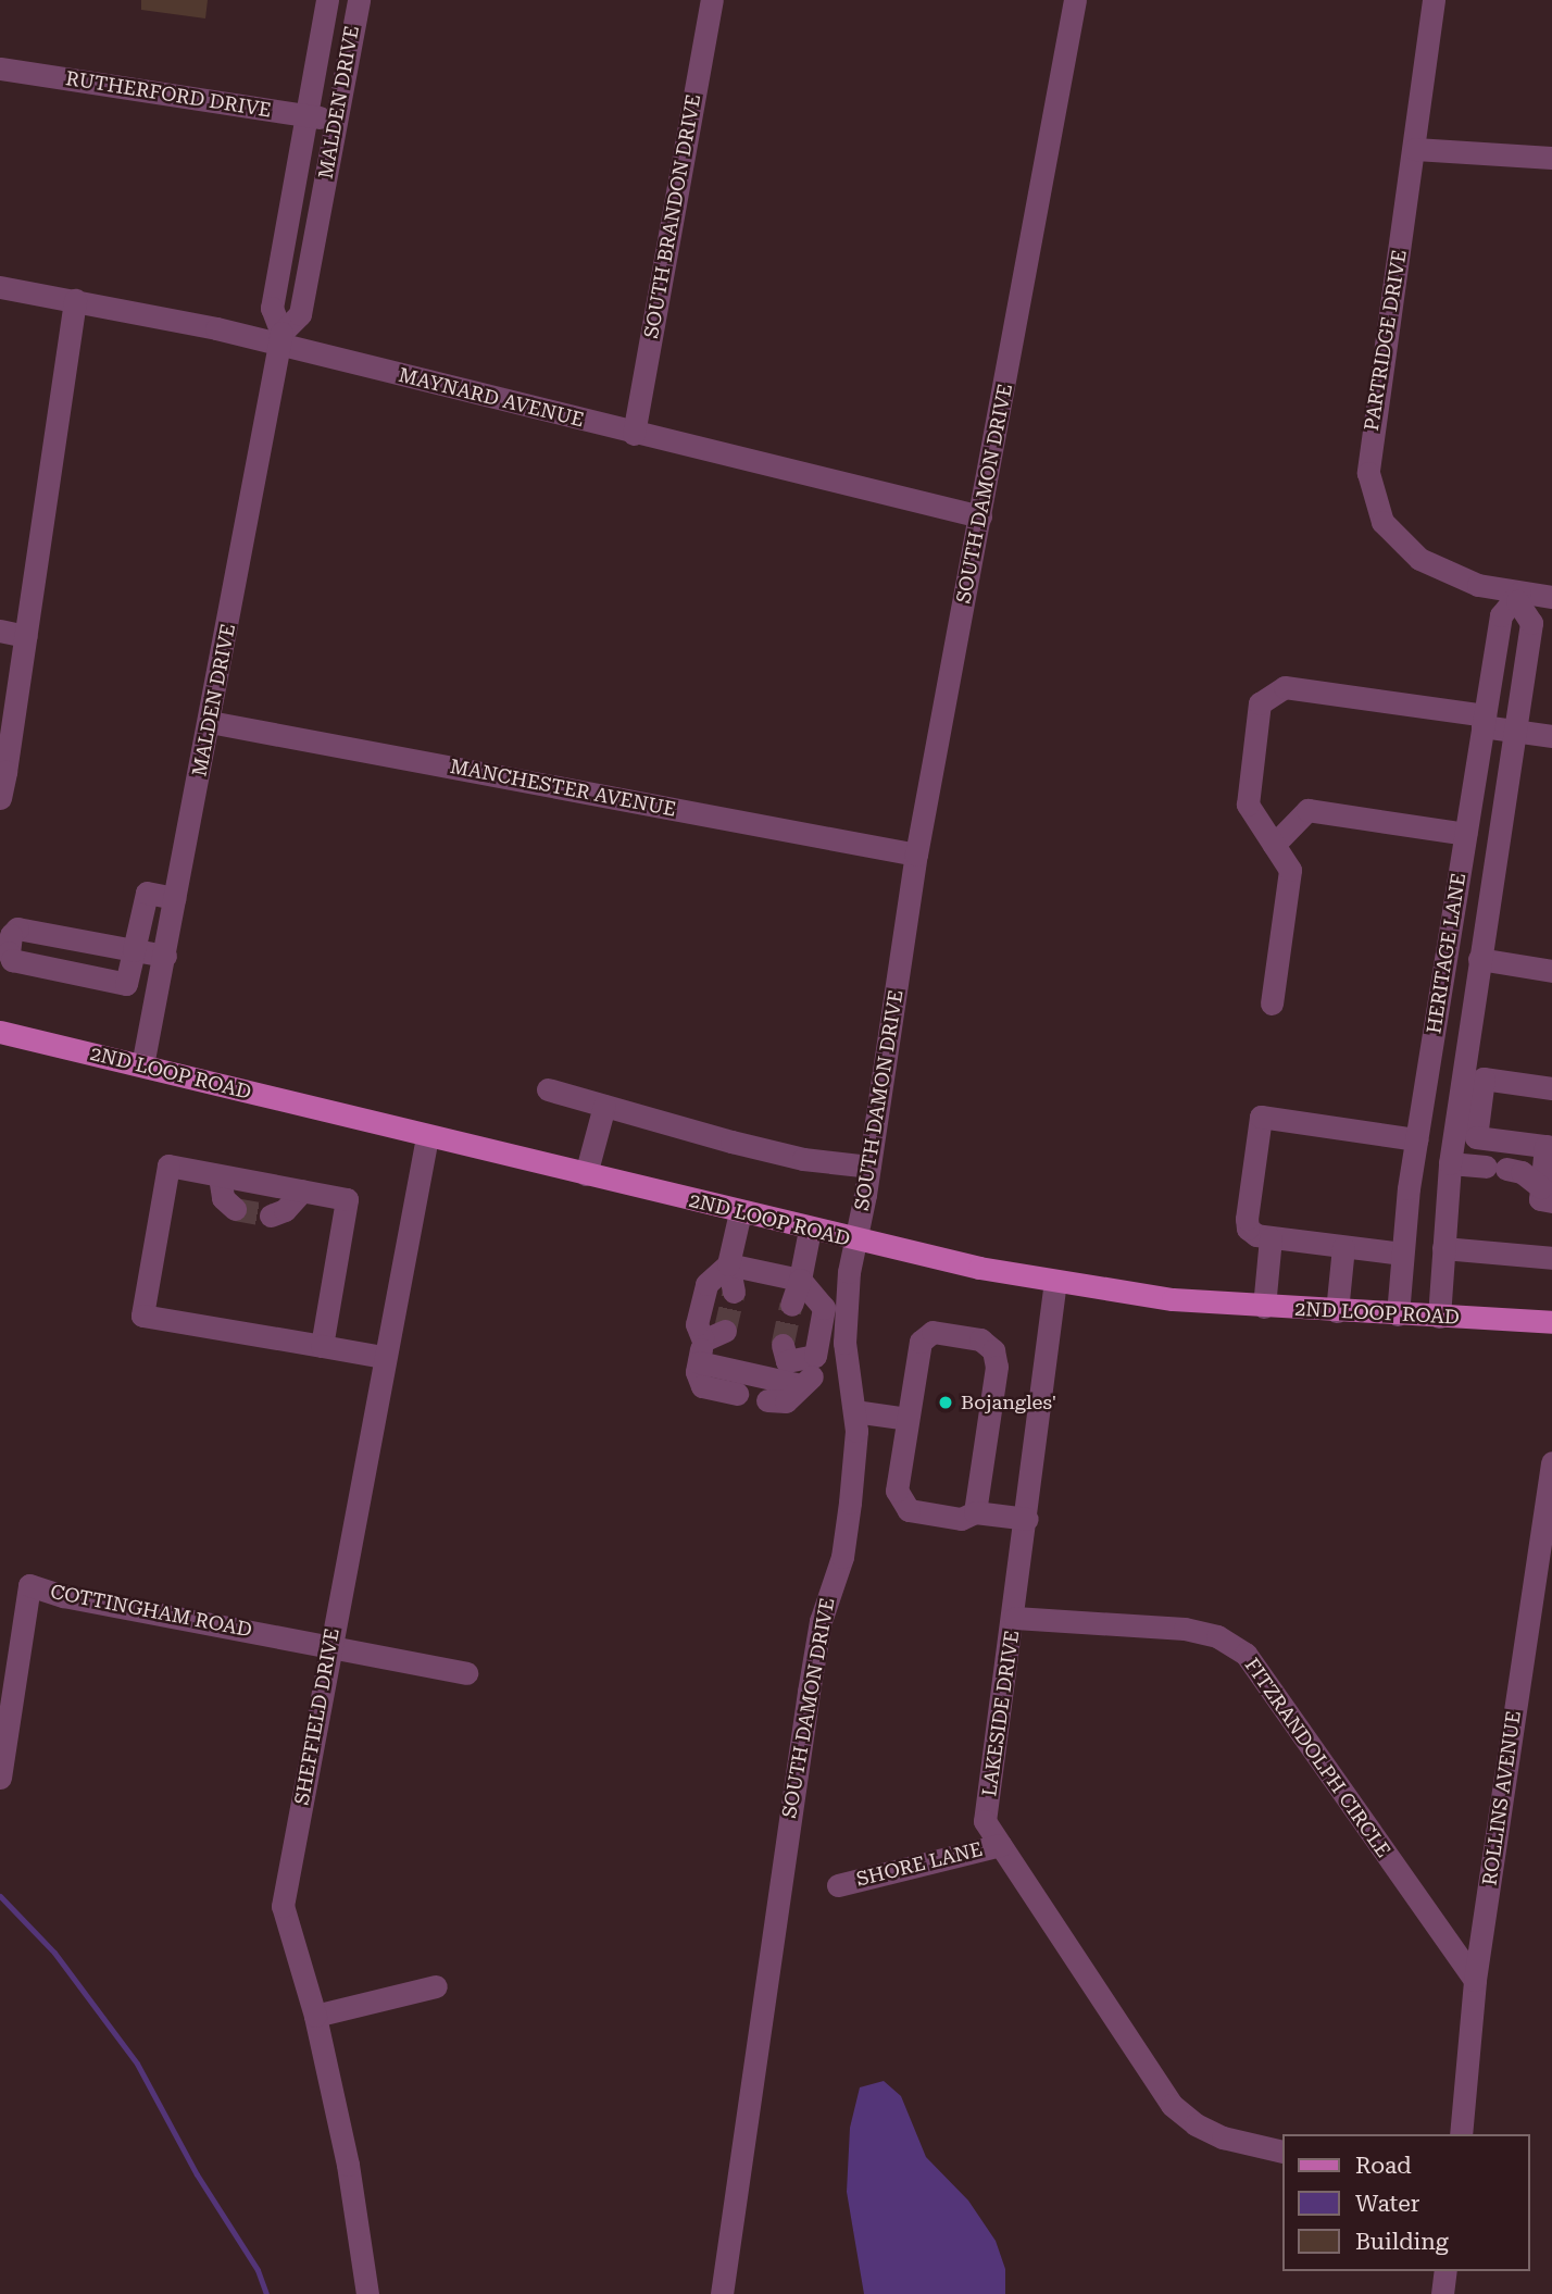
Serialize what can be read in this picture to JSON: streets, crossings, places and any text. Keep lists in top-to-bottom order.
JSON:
{
  "streets": {
    "main road": ["2ND LOOP ROAD"],
    "street": [
      "RUTHERFORD DRIVE",
      "MALDEN DRIVE",
      "SOUTH BRANDON DRIVE",
      "PARTRIDGE DRIVE",
      "MAYNARD AVENUE",
      "SOUTH DAMON DRIVE",
      "MANCHESTER AVENUE",
      "HERITAGE LANE",
      "COTTINGHAM ROAD",
      "LAKESIDE DRIVE",
      "SHEFFIELD DRIVE",
      "FITZRANDOLPH CIRCLE",
      "ROLLINS AVENUE",
      "SHORE LANE"
    ]
  },
  "crossings": [
    ["RUTHERFORD DRIVE", "MALDEN DRIVE"],
    ["MALDEN DRIVE", "MAYNARD AVENUE"],
    ["MALDEN DRIVE", "MANCHESTER AVENUE"],
    ["MALDEN DRIVE", "2ND LOOP ROAD"],
    ["SOUTH BRANDON DRIVE", "MAYNARD AVENUE"],
    ["PARTRIDGE DRIVE", "HERITAGE LANE"],
    ["MAYNARD AVENUE", "SOUTH DAMON DRIVE"],
    ["SOUTH DAMON DRIVE", "MANCHESTER AVENUE"],
    ["SOUTH DAMON DRIVE", "2ND LOOP ROAD"],
    ["HERITAGE LANE", "2ND LOOP ROAD"],
    ["2ND LOOP ROAD", "LAKESIDE DRIVE"],
    ["2ND LOOP ROAD", "SHEFFIELD DRIVE"],
    ["COTTINGHAM ROAD", "SHEFFIELD DRIVE"],
    ["LAKESIDE DRIVE", "FITZRANDOLPH CIRCLE"],
    ["LAKESIDE DRIVE", "SHORE LANE"],
    ["FITZRANDOLPH CIRCLE", "ROLLINS AVENUE"]
  ],
  "places": ["Bojangles'"],
  "legend": ["Road", "Water", "Building"]
}
